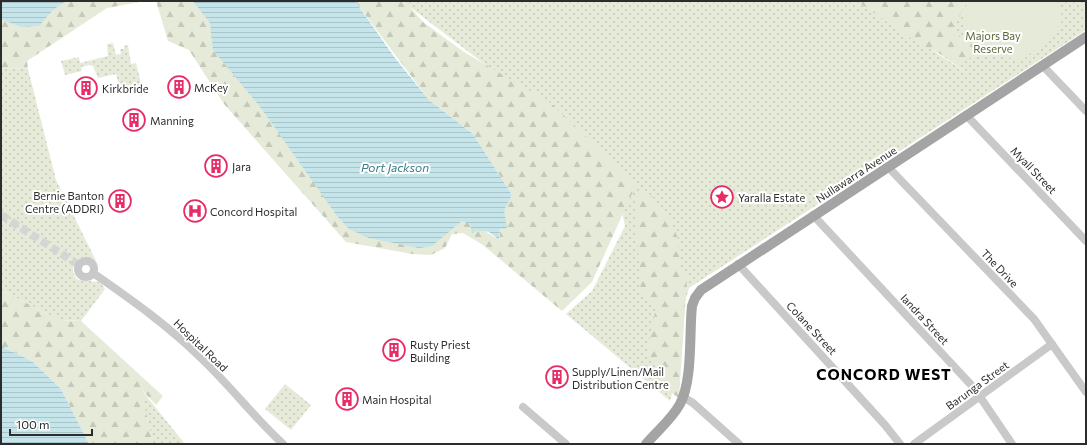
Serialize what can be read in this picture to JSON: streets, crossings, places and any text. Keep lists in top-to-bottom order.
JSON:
{
  "streets": {
    "main road": ["Nullawarra Avenue"],
    "street": [
      "Myall Street",
      "The Drive",
      "Iandra Street",
      "Colane Street",
      "Hospital Road",
      "Barunga Street"
    ]
  },
  "crossings": [
    ["Myall Street", "Nullawarra Avenue"],
    ["Nullawarra Avenue", "The Drive"],
    ["Nullawarra Avenue", "Iandra Street"],
    ["Nullawarra Avenue", "Colane Street"],
    ["The Drive", "Barunga Street"],
    ["Iandra Street", "Barunga Street"]
  ],
  "districts": ["CONCORD WEST"],
  "water": ["Port Jackson"],
  "parks": ["Majors Bay Reserve"],
  "places": {
    "building": [
      "McKey",
      "Kirkbride",
      "Manning",
      "Jara",
      "Bernie Banton Centre (ADDRI)",
      "Rusty Priest Building",
      "Supply/Linen/Mail Distribution Centre",
      "Main Hospital"
    ],
    "place": ["Yaralla Estate"],
    "hospital": ["Concord Hospital"]
  },
  "scale_bar": "100 m"
}
